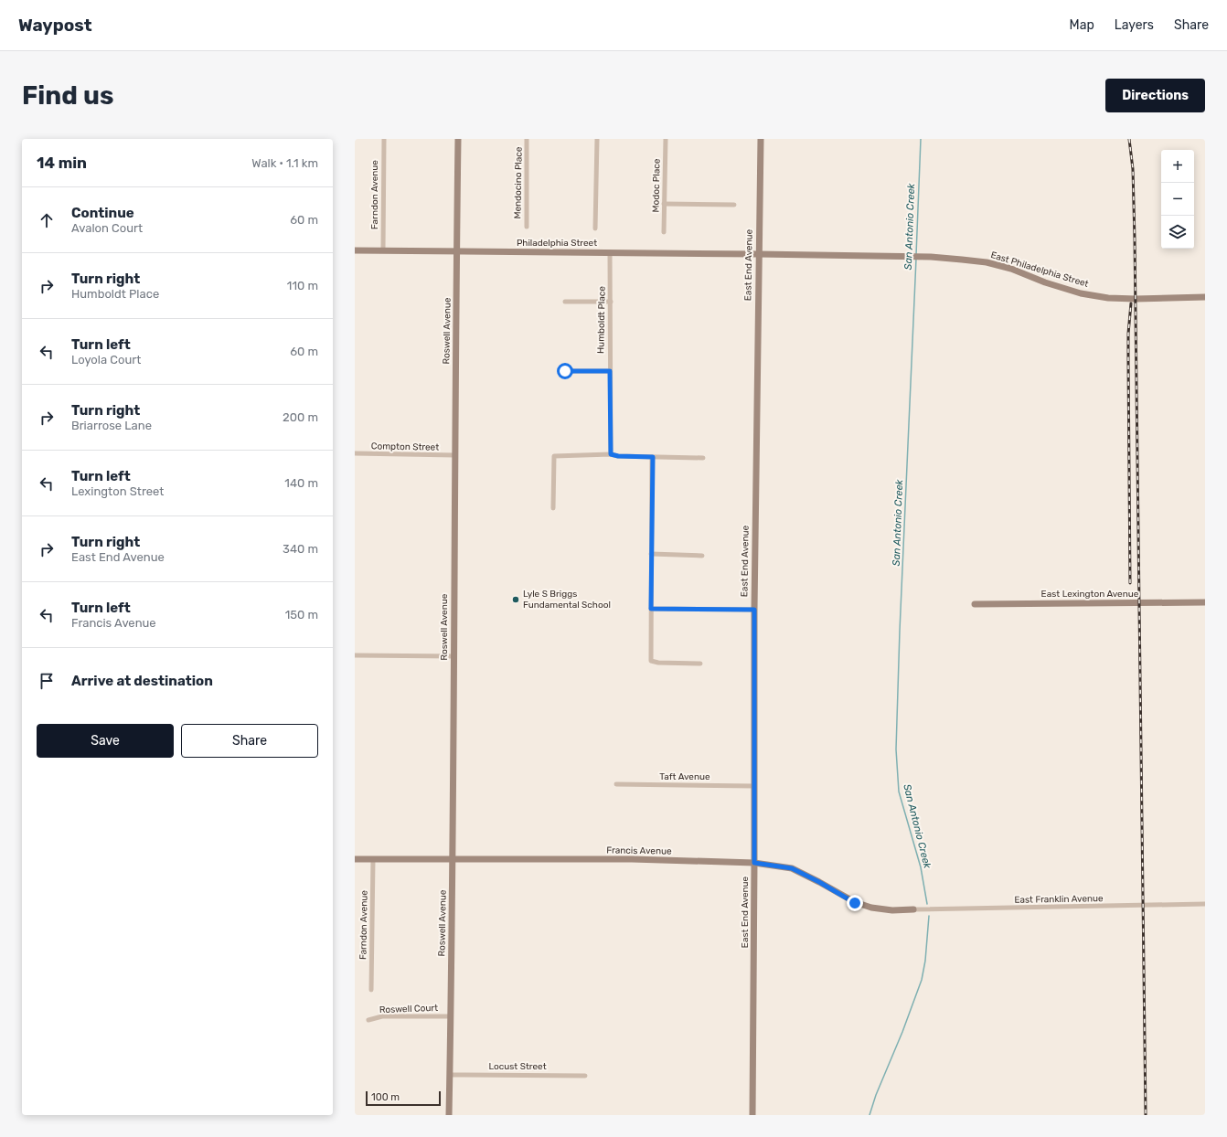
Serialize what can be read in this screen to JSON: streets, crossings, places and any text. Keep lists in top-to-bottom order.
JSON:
{
  "streets": {
    "street": [
      "Mendocino Place",
      "Modoc Place",
      "Farndon Avenue",
      "Philadelphia Street",
      "East End Avenue",
      "East Philadelphia Street",
      "Humboldt Place",
      "Roswell Avenue",
      "Compton Street",
      "East Lexington Avenue",
      "Taft Avenue",
      "Francis Avenue",
      "East Franklin Avenue",
      "Roswell Court",
      "Locust Street"
    ]
  },
  "crossings": [
    ["Farndon Avenue", "Philadelphia Street"],
    ["Farndon Avenue", "Francis Avenue"],
    ["Philadelphia Street", "East End Avenue"],
    ["Philadelphia Street", "East Philadelphia Street"],
    ["Philadelphia Street", "Humboldt Place"],
    ["Philadelphia Street", "Roswell Avenue"],
    ["East End Avenue", "East Philadelphia Street"],
    ["East End Avenue", "Taft Avenue"],
    ["East End Avenue", "Francis Avenue"],
    ["Roswell Avenue", "Compton Street"],
    ["Roswell Avenue", "Francis Avenue"],
    ["Roswell Avenue", "Roswell Court"],
    ["Roswell Avenue", "Locust Street"],
    ["Francis Avenue", "East Franklin Avenue"]
  ],
  "water": ["San Antonio Creek"],
  "places": ["Lyle S Briggs Fundamental School"],
  "scale_bar": "100 m",
  "page": {
    "header": "Waypost",
    "nav": ["Map", "Layers", "Share"],
    "buttons": [
      "Directions",
      ["Save", "Share"]
    ],
    "title": "Find us",
    "heading": ["14 min", "Walk · 1.1 km"],
    "map_buttons": ["+", "−"],
    "list": [
      ["Continue", "Avalon Court", "60 m"],
      ["Turn right", "Humboldt Place", "110 m"],
      ["Turn left", "Loyola Court", "60 m"],
      ["Turn right", "Briarrose Lane", "200 m"],
      ["Turn left", "Lexington Street", "140 m"],
      ["Turn right", "East End Avenue", "340 m"],
      ["Turn left", "Francis Avenue", "150 m"],
      "Arrive at destination"
    ],
    "scale": "100 m"
  }
}
